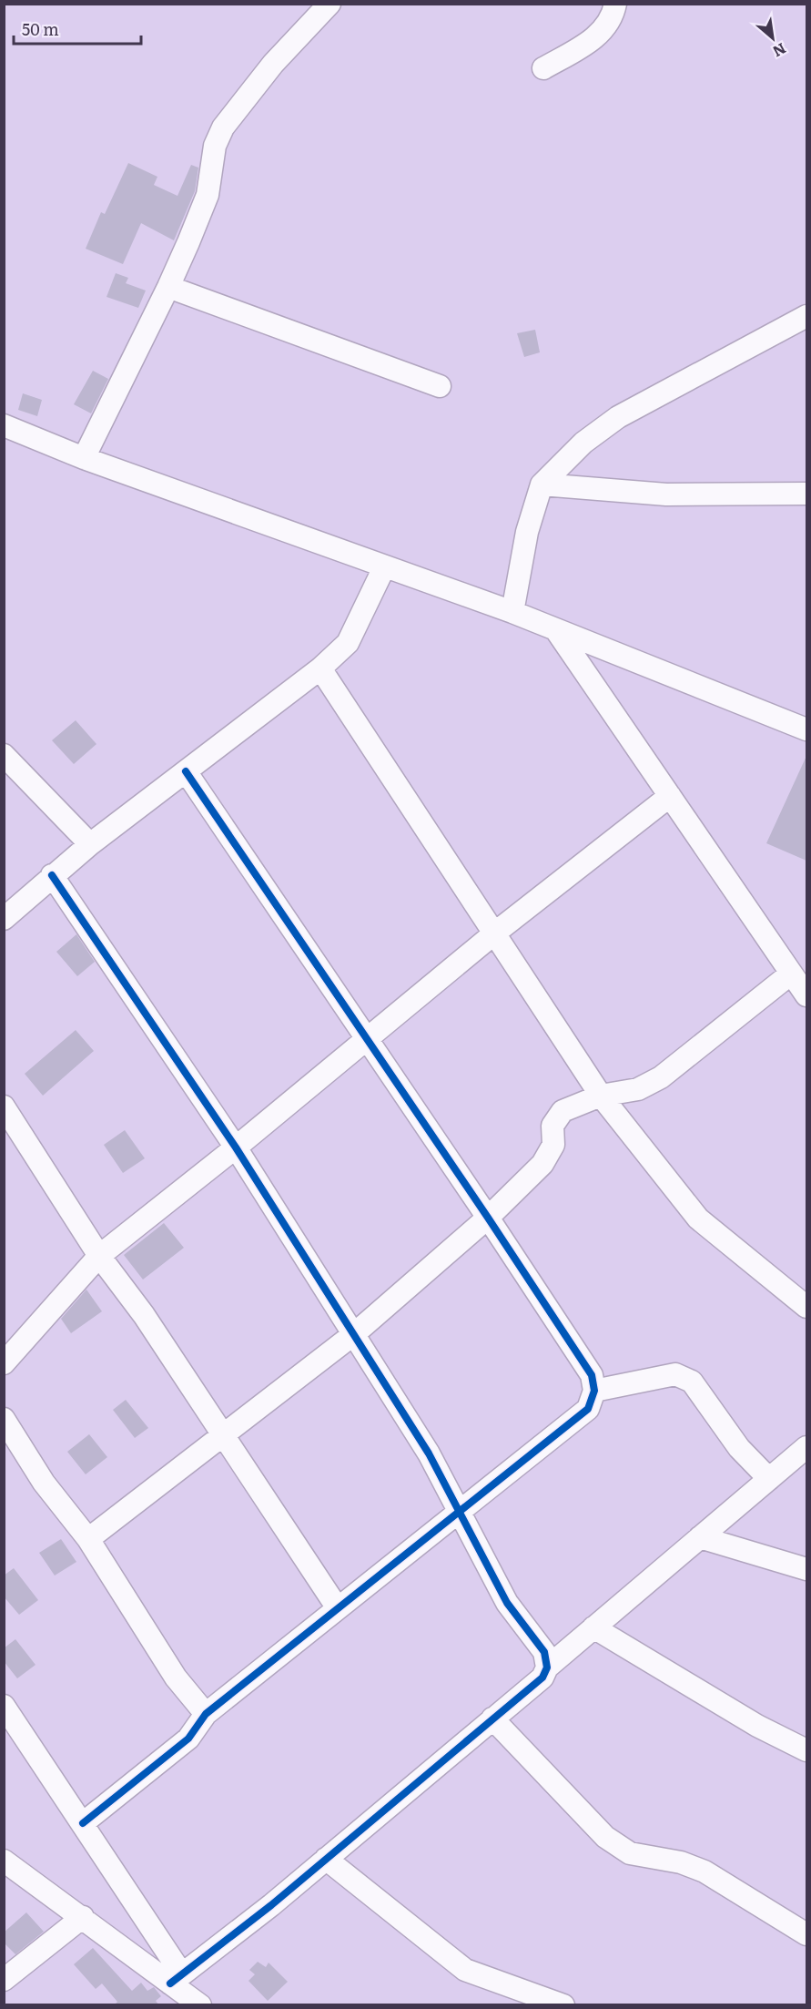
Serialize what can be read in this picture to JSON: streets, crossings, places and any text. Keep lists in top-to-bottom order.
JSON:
{
  "scale_bar": "50 m",
  "north": "bottom right"
}
